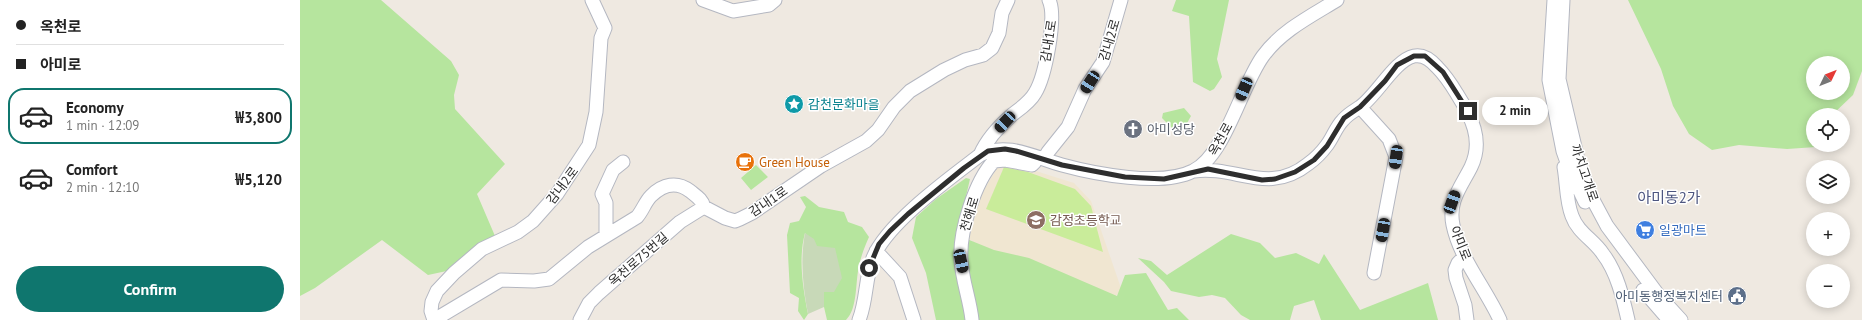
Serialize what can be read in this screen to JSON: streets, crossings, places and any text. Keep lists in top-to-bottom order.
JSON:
{
  "streets": {
    "street": [
      "감내2로",
      "감내1로",
      "옥천로",
      "까치고개로",
      "천해로",
      "아미로",
      "옥천로75번길"
    ]
  },
  "crossings": [
    ["감내2로", "감내1로"],
    ["감내2로", "옥천로"],
    ["감내2로", "천해로"],
    ["감내1로", "옥천로"],
    ["감내1로", "옥천로75번길"],
    ["옥천로", "천해로"],
    ["옥천로", "아미로"]
  ],
  "districts": ["아미동2가"],
  "places": {
    "place": ["감천문화마을"],
    "church": ["아미성당"],
    "cafe": ["Green House"],
    "school or university": ["감정초등학교"],
    "supermarket": ["일광마트"],
    "public building": ["아미동행정복지센터"]
  },
  "north": "top right",
  "page": {
    "banner": ["옥천로", "아미로"],
    "map_buttons": ["+", "−"],
    "list": [
      {
        "name": "Economy",
        "note": "1 min · 12:09",
        "value": "₩3,800"
      },
      {
        "name": "Comfort",
        "note": "2 min · 12:10",
        "value": "₩5,120"
      }
    ],
    "bubble": "2 min",
    "buttons": "Confirm"
  }
}
